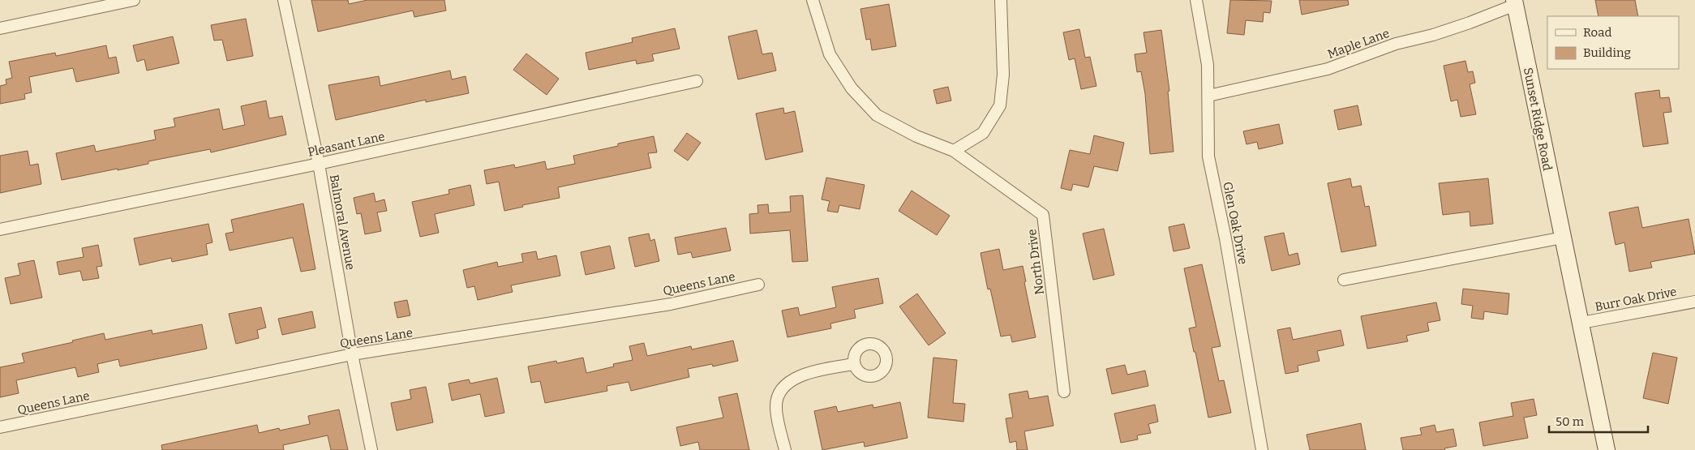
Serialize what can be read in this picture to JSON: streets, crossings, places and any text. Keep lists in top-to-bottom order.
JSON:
{
  "streets": {
    "street": [
      "Maple Lane",
      "Sunset Ridge Road",
      "Pleasant Lane",
      "Balmoral Avenue",
      "Glen Oak Drive",
      "North Drive",
      "Queens Lane",
      "Burr Oak Drive"
    ]
  },
  "crossings": [
    ["Maple Lane", "Sunset Ridge Road"],
    ["Maple Lane", "Glen Oak Drive"],
    ["Sunset Ridge Road", "Burr Oak Drive"],
    ["Pleasant Lane", "Balmoral Avenue"],
    ["Balmoral Avenue", "Queens Lane"]
  ],
  "legend": ["Road", "Building"],
  "scale_bar": "50 m"
}
